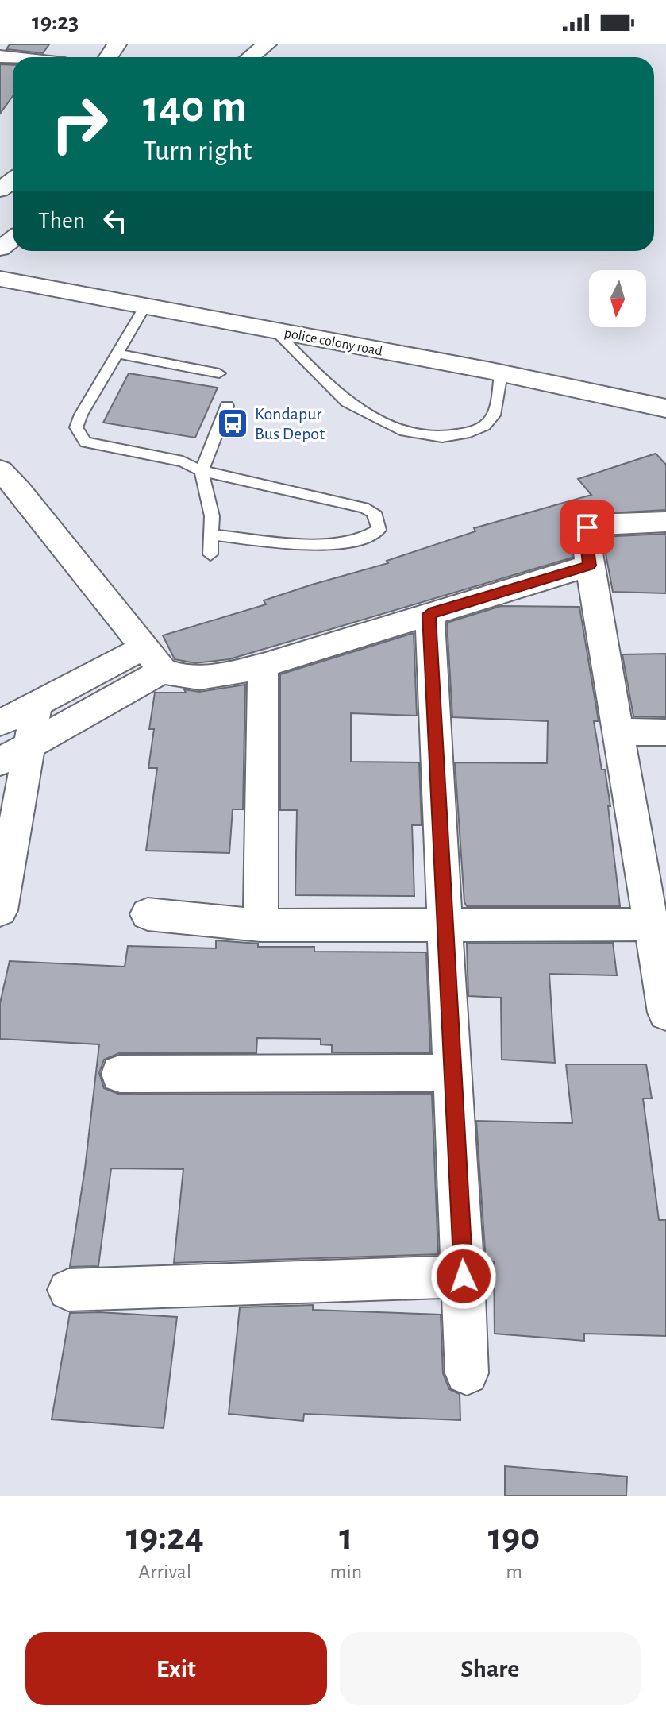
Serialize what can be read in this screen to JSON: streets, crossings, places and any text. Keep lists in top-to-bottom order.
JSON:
{
  "streets": {
    "street": ["police colony road"]
  },
  "places": {
    "bus stop": ["Kondapur Bus Depot"]
  },
  "north": "bottom",
  "page": {
    "status": "19:23",
    "turn": ["140 m", "Turn right"],
    "then": "Then",
    "eta": [
      "19:24",
      "Arrival",
      "1",
      "min",
      "190",
      "m"
    ],
    "buttons": ["Exit", "Share"]
  }
}
